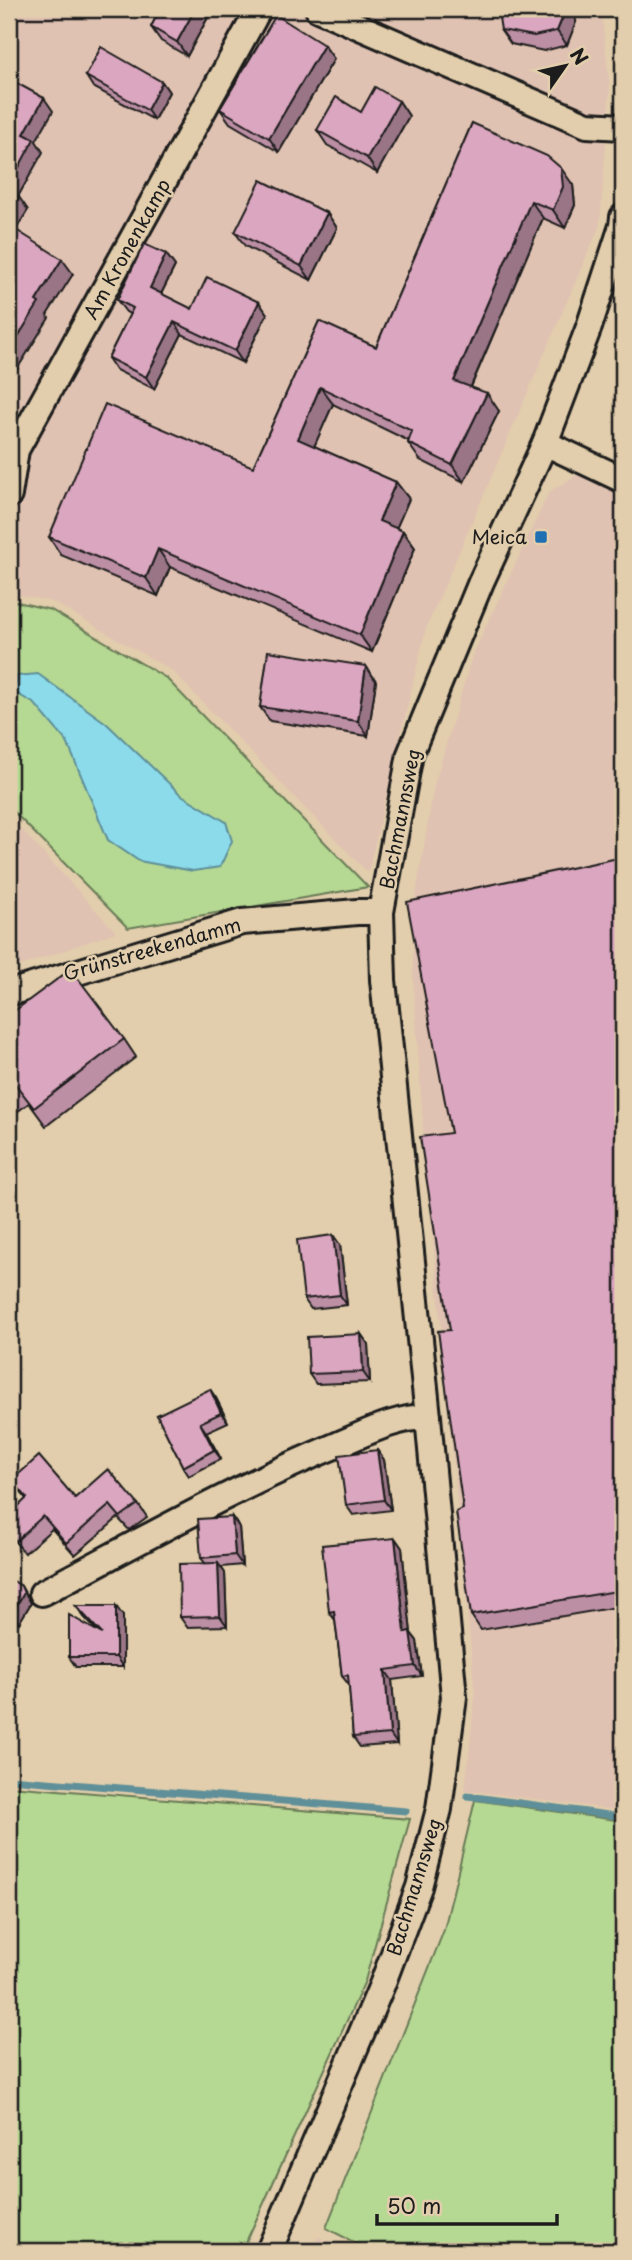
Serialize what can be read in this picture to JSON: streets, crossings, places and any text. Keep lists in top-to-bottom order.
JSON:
{
  "streets": {
    "street": ["Am Kronenkamp", "Bachmannsweg", "Grünstreekendamm"]
  },
  "crossings": [
    ["Bachmannsweg", "Grünstreekendamm"]
  ],
  "places": {
    "transit": ["Meica"]
  },
  "scale_bar": "50 m",
  "north": "top right"
}
